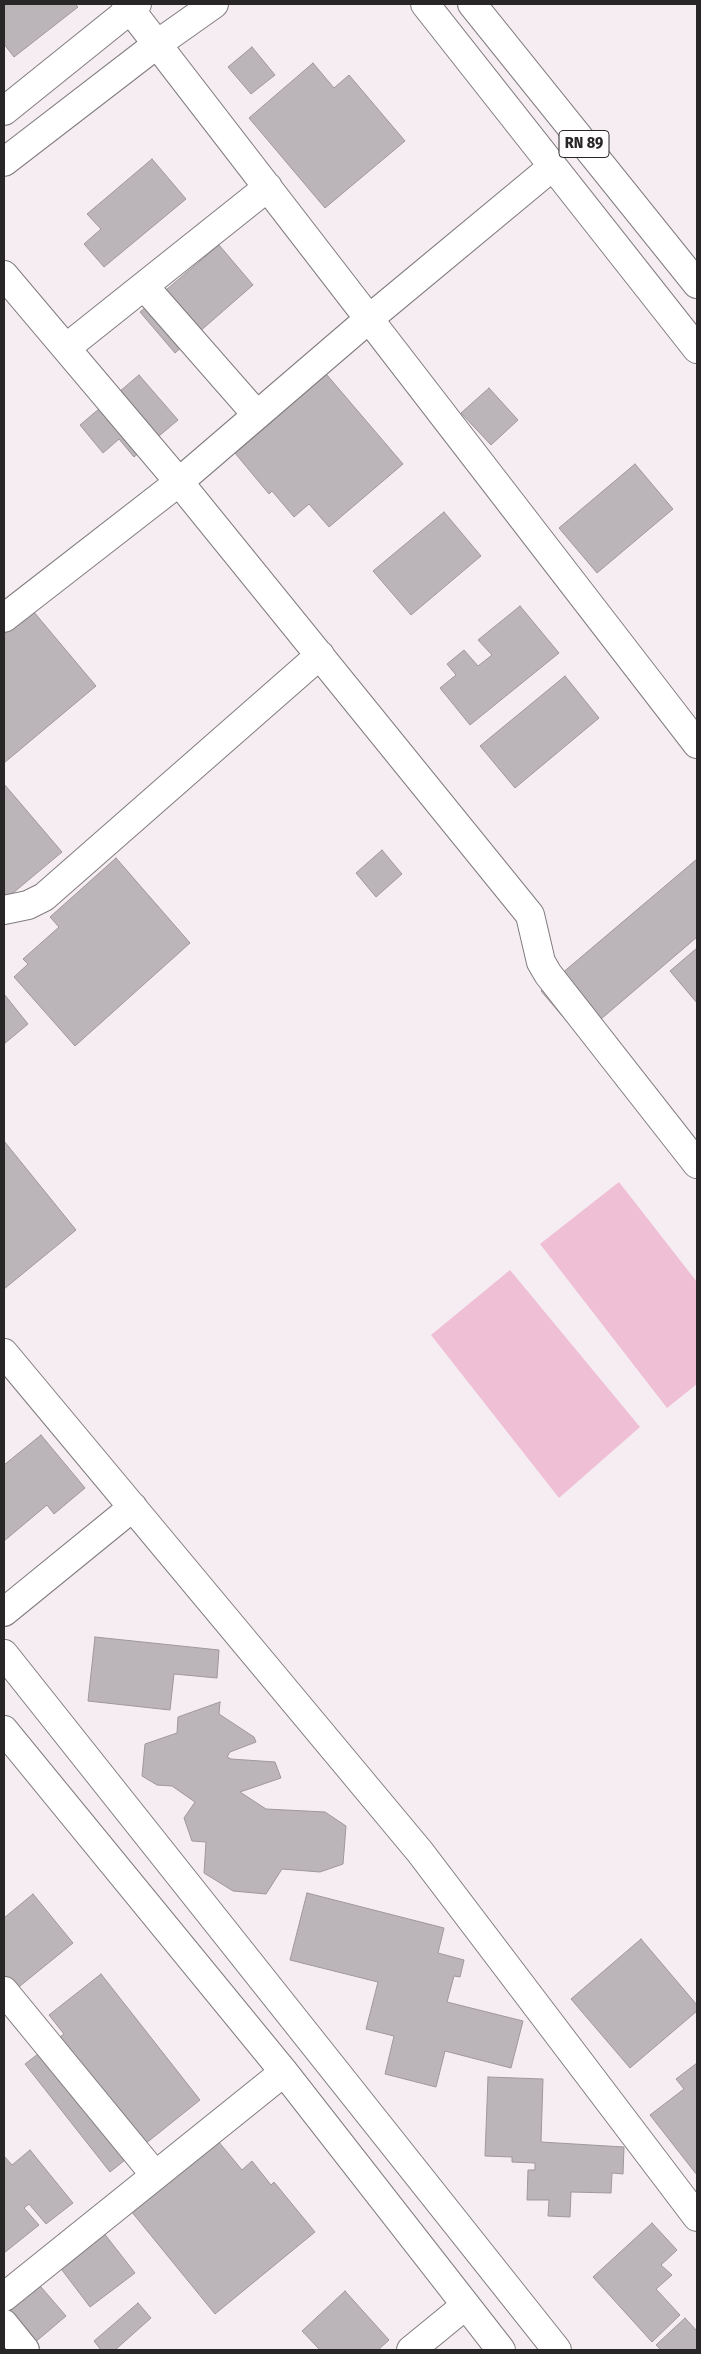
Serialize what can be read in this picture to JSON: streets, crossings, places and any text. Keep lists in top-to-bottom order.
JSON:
{
  "streets": {
    "street": ["RN 89"]
  }
}
